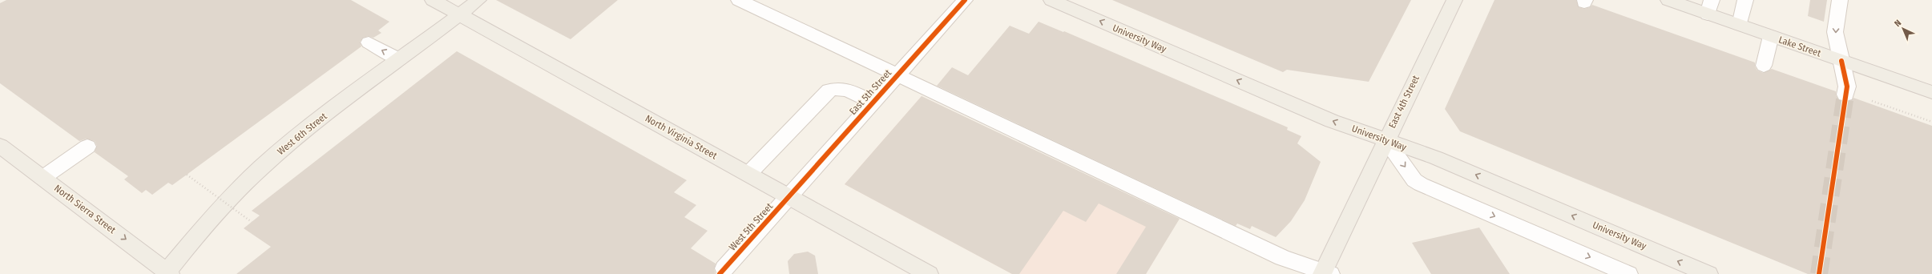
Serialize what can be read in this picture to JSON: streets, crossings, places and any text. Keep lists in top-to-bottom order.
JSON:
{
  "streets": {
    "main road": [
      "University Way",
      "Lake Street",
      "East 4th Street",
      "West 6th Street",
      "North Virginia Street",
      "North Sierra Street"
    ],
    "street": ["East 5th Street", "West 5th Street"]
  },
  "crossings": [
    ["University Way", "East 4th Street"],
    ["East 5th Street", "North Virginia Street"],
    ["East 5th Street", "West 5th Street"],
    ["West 6th Street", "North Virginia Street"],
    ["West 6th Street", "North Sierra Street"],
    ["North Virginia Street", "West 5th Street"]
  ],
  "one_way": ["University Way", "North Sierra Street"],
  "north": "top left"
}
